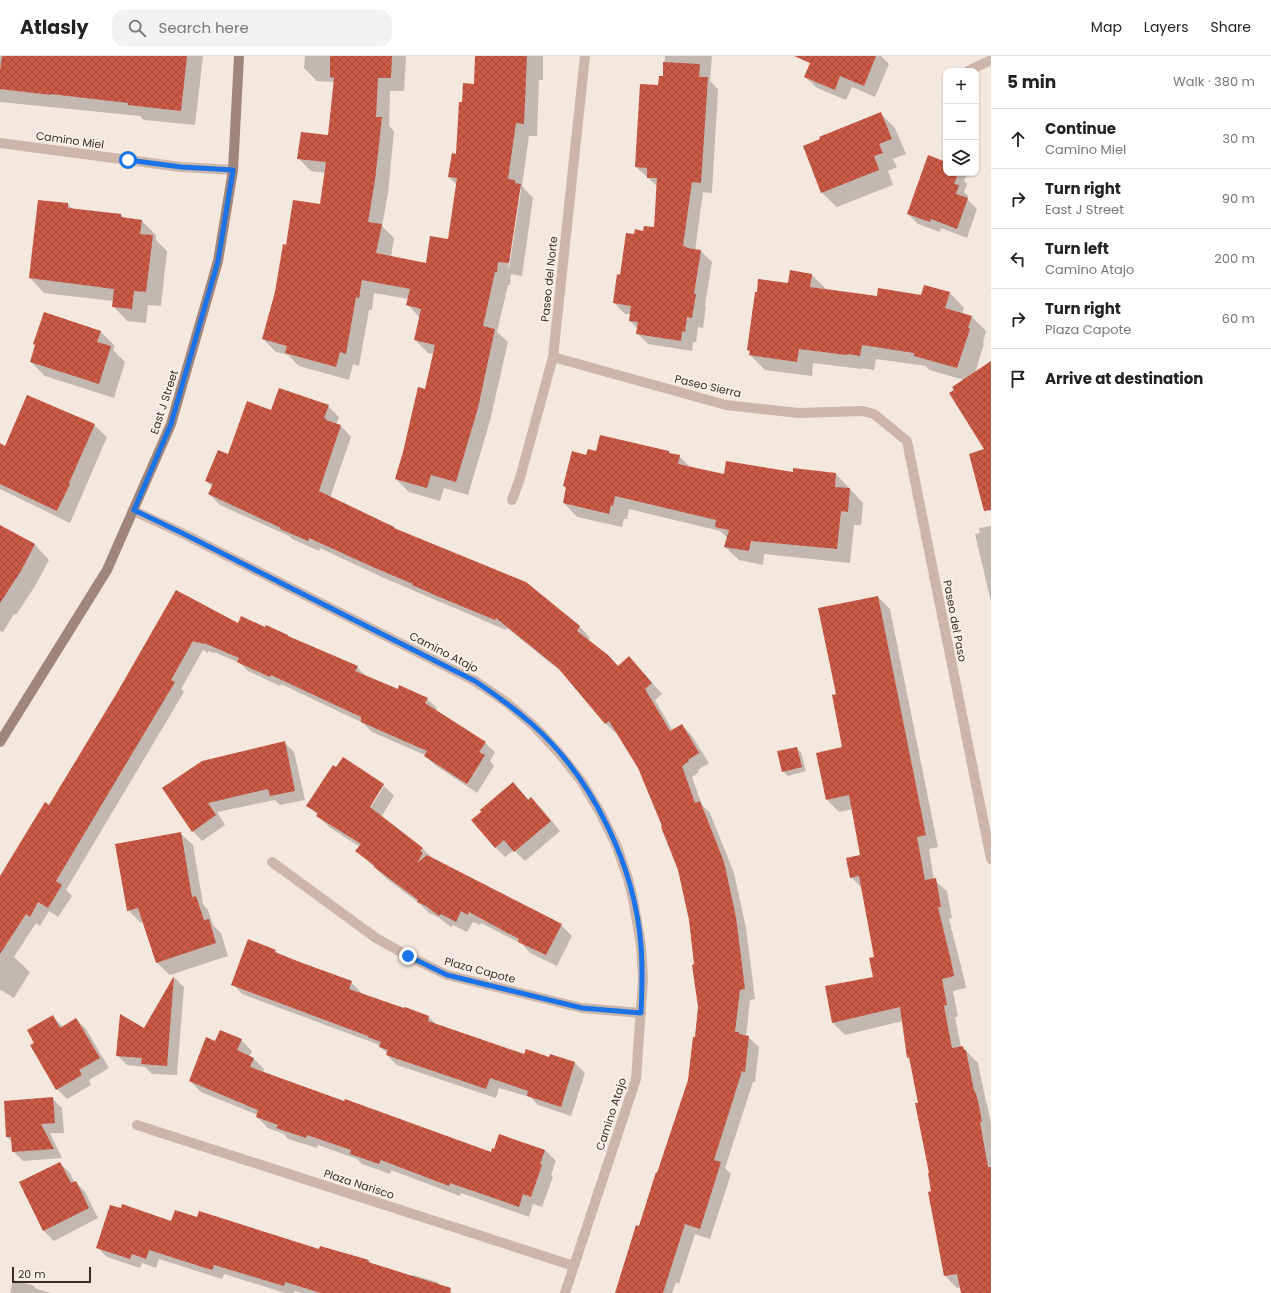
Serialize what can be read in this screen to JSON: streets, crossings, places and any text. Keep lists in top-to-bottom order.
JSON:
{
  "streets": {
    "street": [
      "Camino Miel",
      "Paseo del Norte",
      "Paseo Sierra",
      "East J Street",
      "Paseo del Paso",
      "Camino Atajo",
      "Plaza Capote",
      "Plaza Narisco"
    ]
  },
  "crossings": [
    ["Camino Miel", "East J Street"],
    ["Paseo del Norte", "Paseo Sierra"],
    ["Paseo Sierra", "Paseo del Paso"],
    ["East J Street", "Camino Atajo"],
    ["Camino Atajo", "Plaza Capote"],
    ["Camino Atajo", "Plaza Narisco"]
  ],
  "scale_bar": "20 m",
  "page": {
    "header": "Atlasly",
    "search": "Search here",
    "nav": ["Map", "Layers", "Share"],
    "heading": ["5 min", "Walk · 380 m"],
    "map_buttons": ["+", "−"],
    "list": [
      ["Continue", "Camino Miel", "30 m"],
      ["Turn right", "East J Street", "90 m"],
      ["Turn left", "Camino Atajo", "200 m"],
      ["Turn right", "Plaza Capote", "60 m"],
      "Arrive at destination"
    ],
    "scale": "20 m"
  }
}
